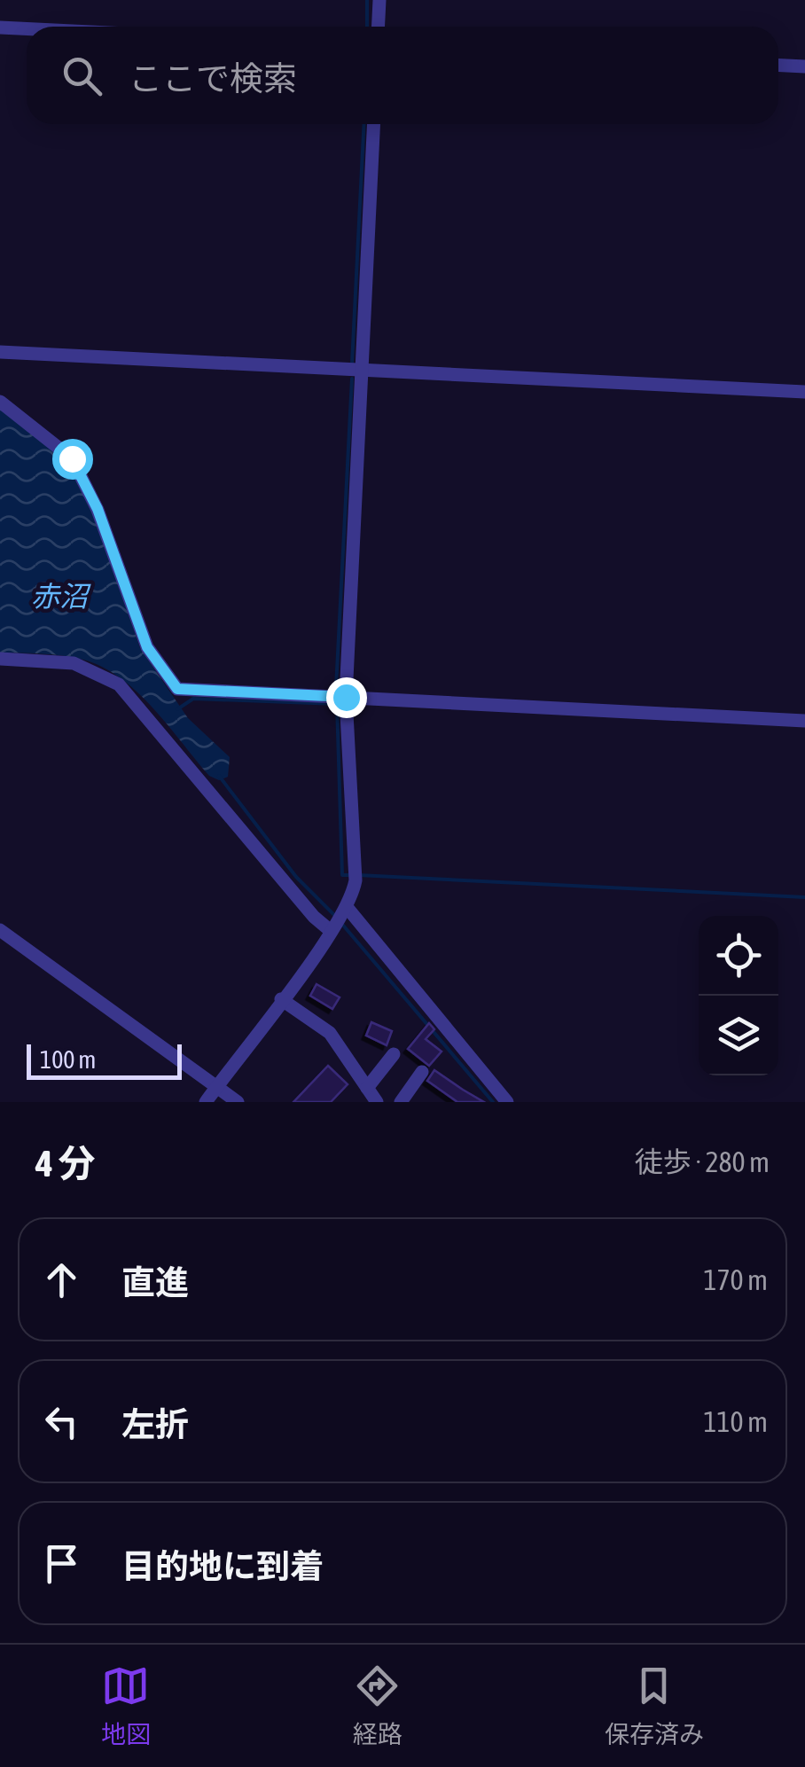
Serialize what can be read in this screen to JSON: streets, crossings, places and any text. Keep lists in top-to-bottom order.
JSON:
{
  "water": ["赤沼"],
  "scale_bar": "100 m",
  "page": {
    "search": "ここで検索",
    "scale": "100 m",
    "heading": ["4 分", "徒歩 · 280 m"],
    "list": [
      ["直進", "170 m"],
      ["左折", "110 m"],
      "目的地に到着"
    ],
    "nav": ["地図", "経路", "保存済み"]
  }
}
